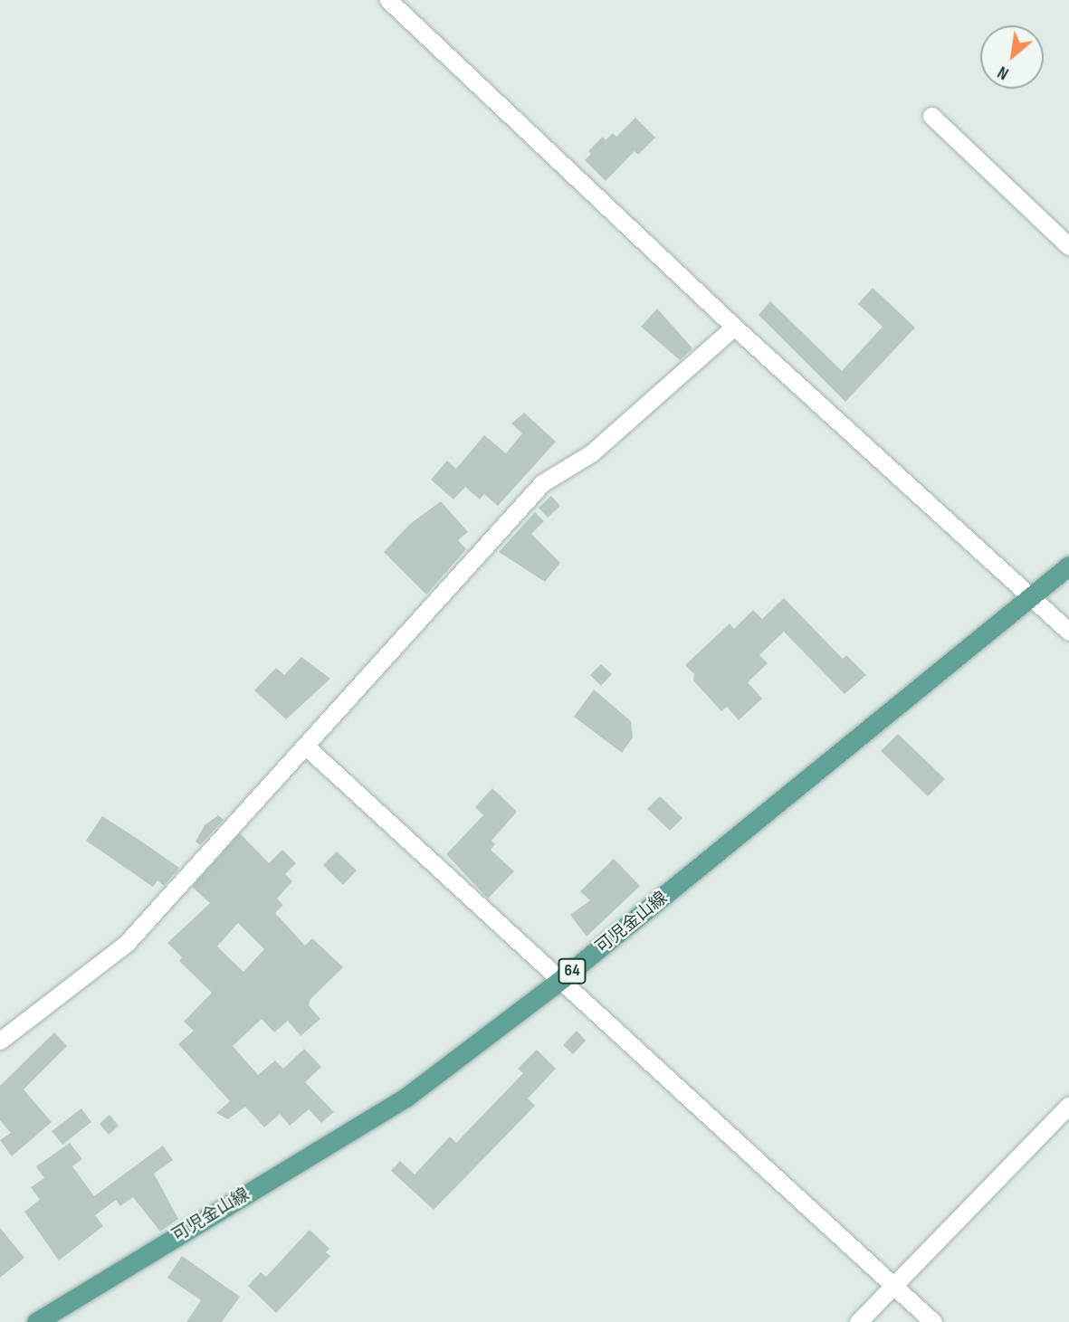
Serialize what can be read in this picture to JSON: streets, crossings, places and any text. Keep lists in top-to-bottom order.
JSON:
{
  "streets": {
    "main road": ["可児金山線", "64"]
  },
  "north": "bottom left"
}
